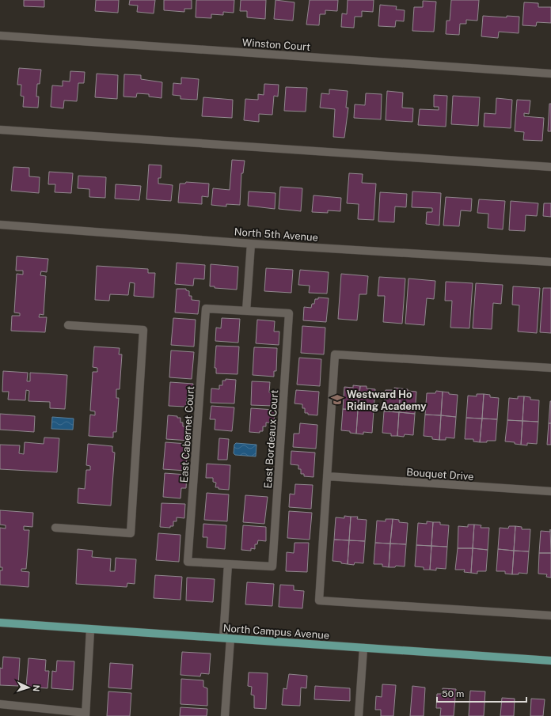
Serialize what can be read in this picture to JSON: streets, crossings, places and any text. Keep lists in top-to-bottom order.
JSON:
{
  "streets": {
    "main road": ["North Campus Avenue"],
    "street": [
      "Winston Court",
      "North 5th Avenue",
      "East Cabernet Court",
      "East Bordeaux Court",
      "Bouquet Drive"
    ]
  },
  "crossings": [
    ["East Cabernet Court", "East Bordeaux Court"]
  ],
  "places": {
    "school or university": ["Westward Ho Riding Academy"]
  },
  "scale_bar": "50 m",
  "north": "right"
}
